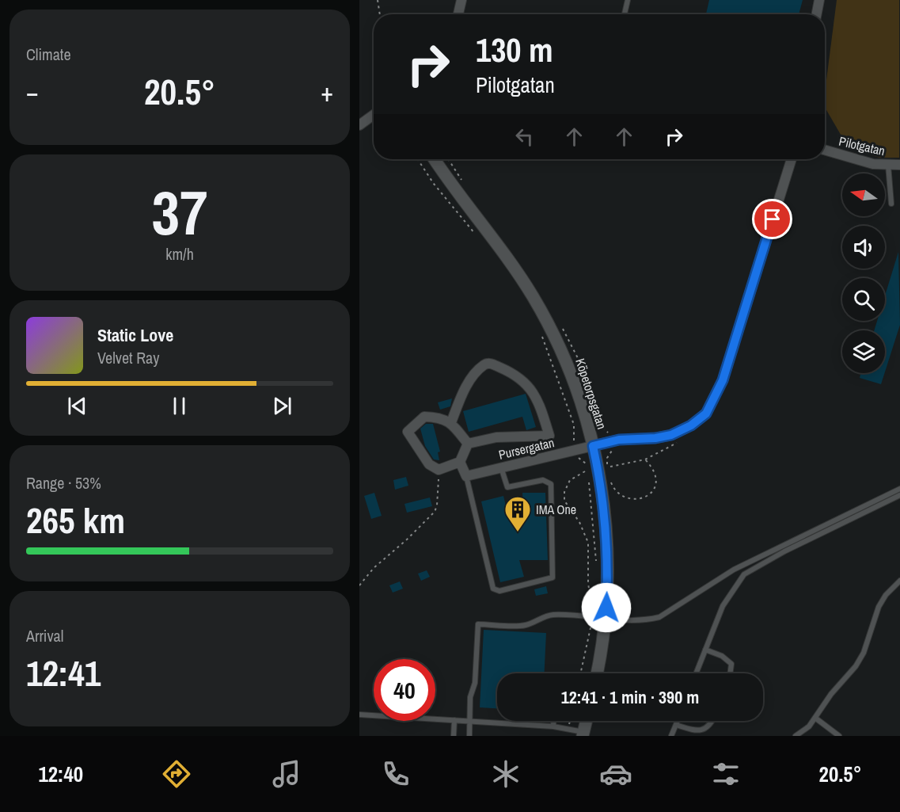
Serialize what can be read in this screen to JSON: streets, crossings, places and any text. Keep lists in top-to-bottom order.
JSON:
{
  "streets": {
    "street": ["Pilotgatan", "Köpetorpsgatan", "Pursergatan"]
  },
  "crossings": [
    ["Köpetorpsgatan", "Pursergatan"]
  ],
  "places": {
    "building": ["IMA One"]
  },
  "north": "left",
  "page": {
    "tile": [
      "Climate",
      ["37", "km/h"],
      ["Range · 53%", "265 km"],
      ["Arrival", "12:41"]
    ],
    "turn": ["130 m", "Pilotgatan"],
    "heat": ["−", "20.5°", "+"],
    "song": ["Static Love", "Velvet Ray"],
    "limit": "40",
    "trip": "12:41 · 1 min · 390 m",
    "tabs": ["12:40", "20.5°"]
  }
}
